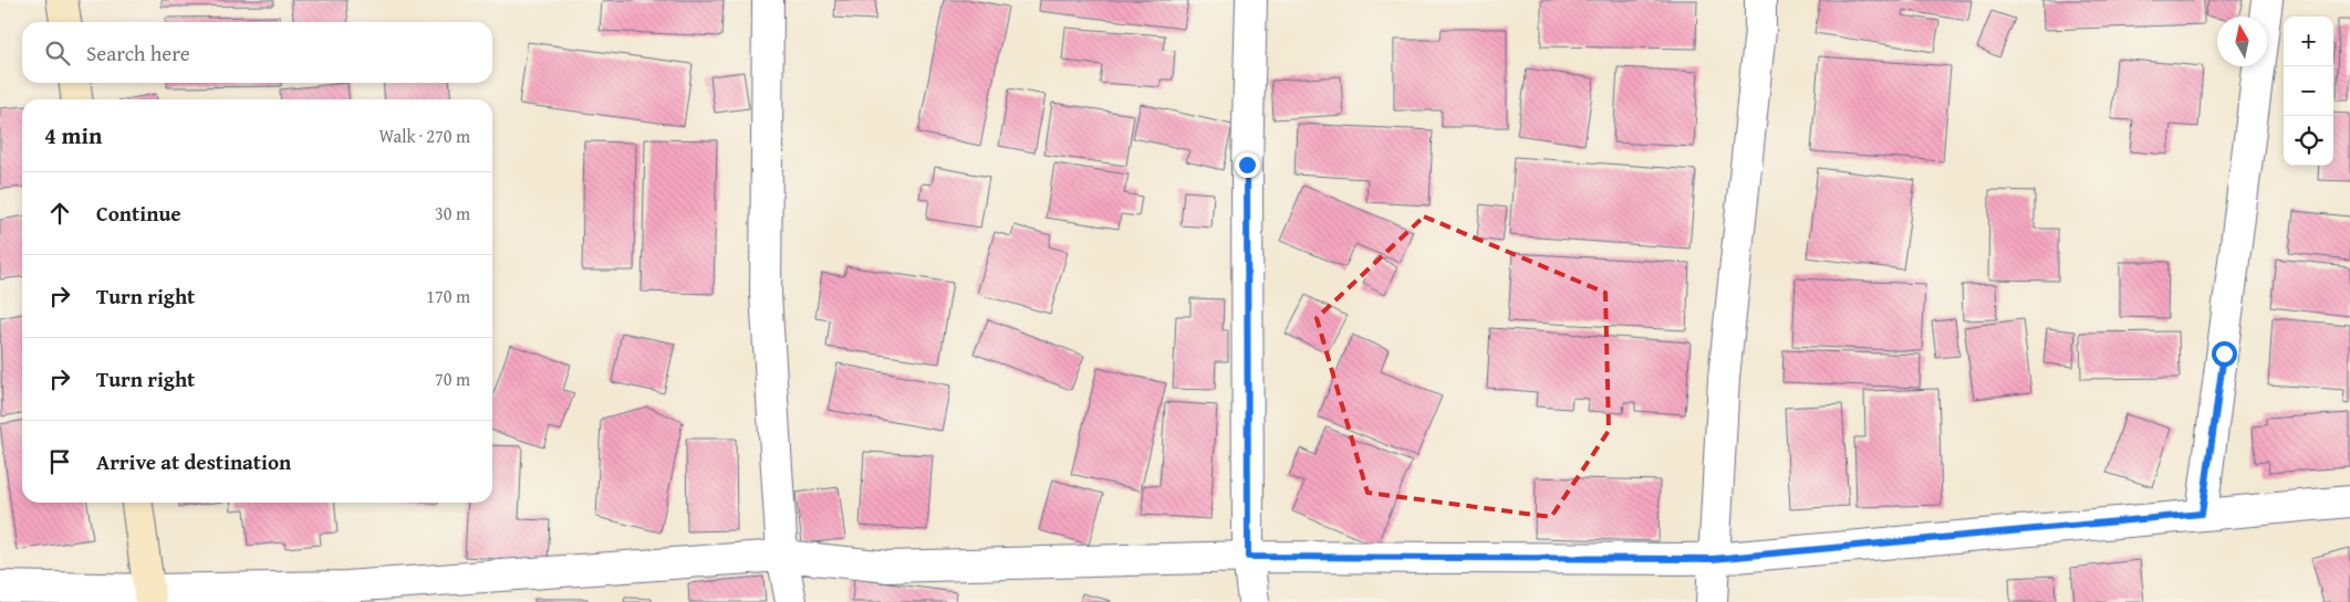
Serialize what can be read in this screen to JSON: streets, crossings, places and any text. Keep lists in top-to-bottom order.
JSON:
{
  "north": "top",
  "page": {
    "map_buttons": ["+", "−"],
    "search": "Search here",
    "heading": ["4 min", "Walk · 270 m"],
    "list": [
      ["Continue", "30 m"],
      ["Turn right", "170 m"],
      ["Turn right", "70 m"],
      "Arrive at destination"
    ]
  }
}
